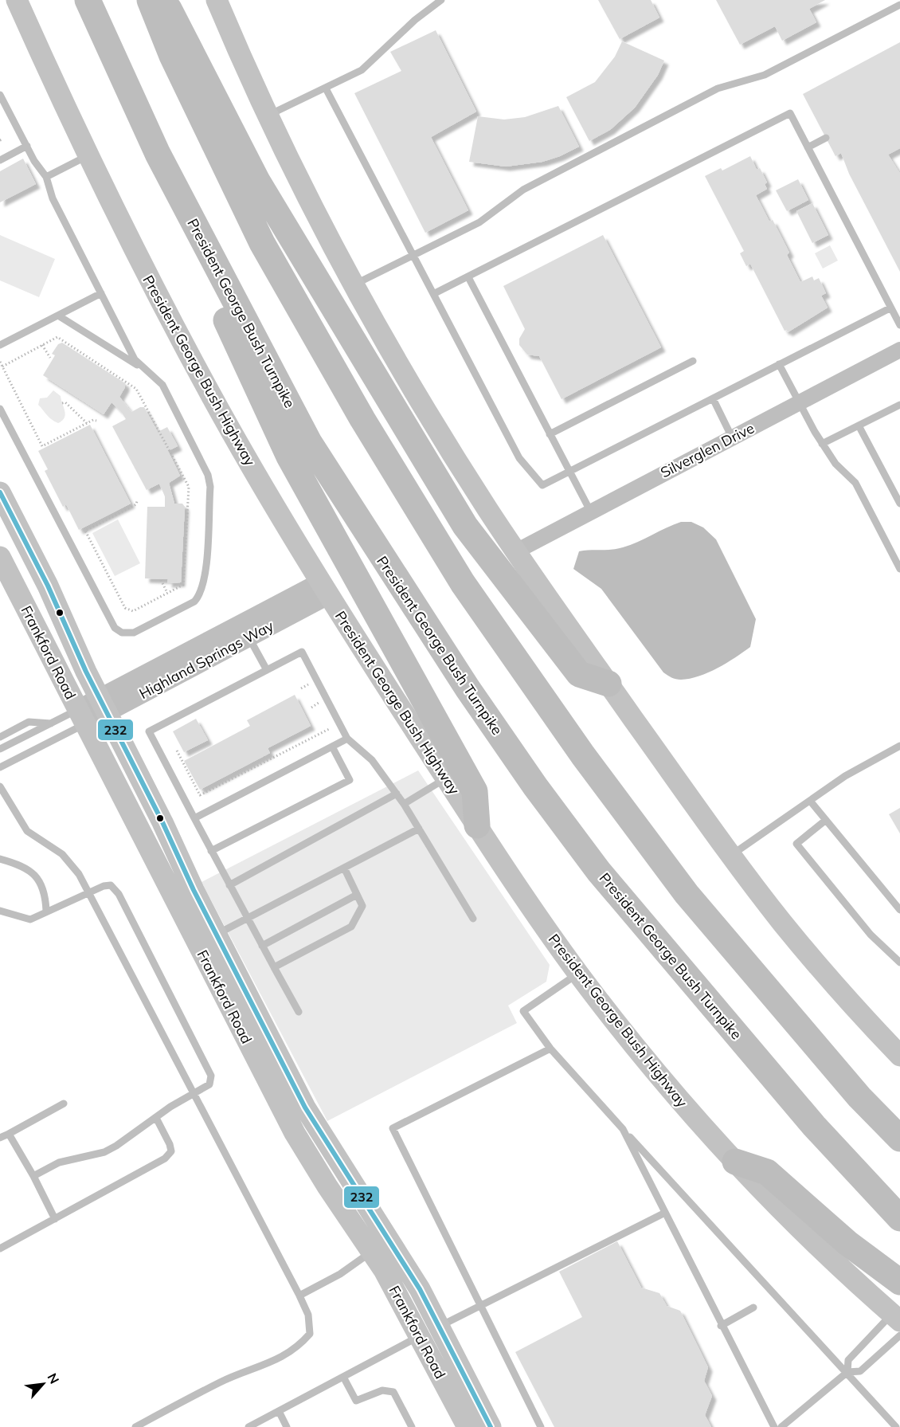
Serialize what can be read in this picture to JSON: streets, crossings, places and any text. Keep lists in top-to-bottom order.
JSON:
{
  "streets": {
    "highway": ["President George Bush Turnpike"],
    "main road": ["President George Bush Highway", "Frankford Road"],
    "street": ["Silverglen Drive", "Highland Springs Way"]
  },
  "crossings": [
    ["President George Bush Highway", "Highland Springs Way"],
    ["Frankford Road", "Highland Springs Way"]
  ],
  "lines": ["transit line 232"],
  "north": "top right"
}
